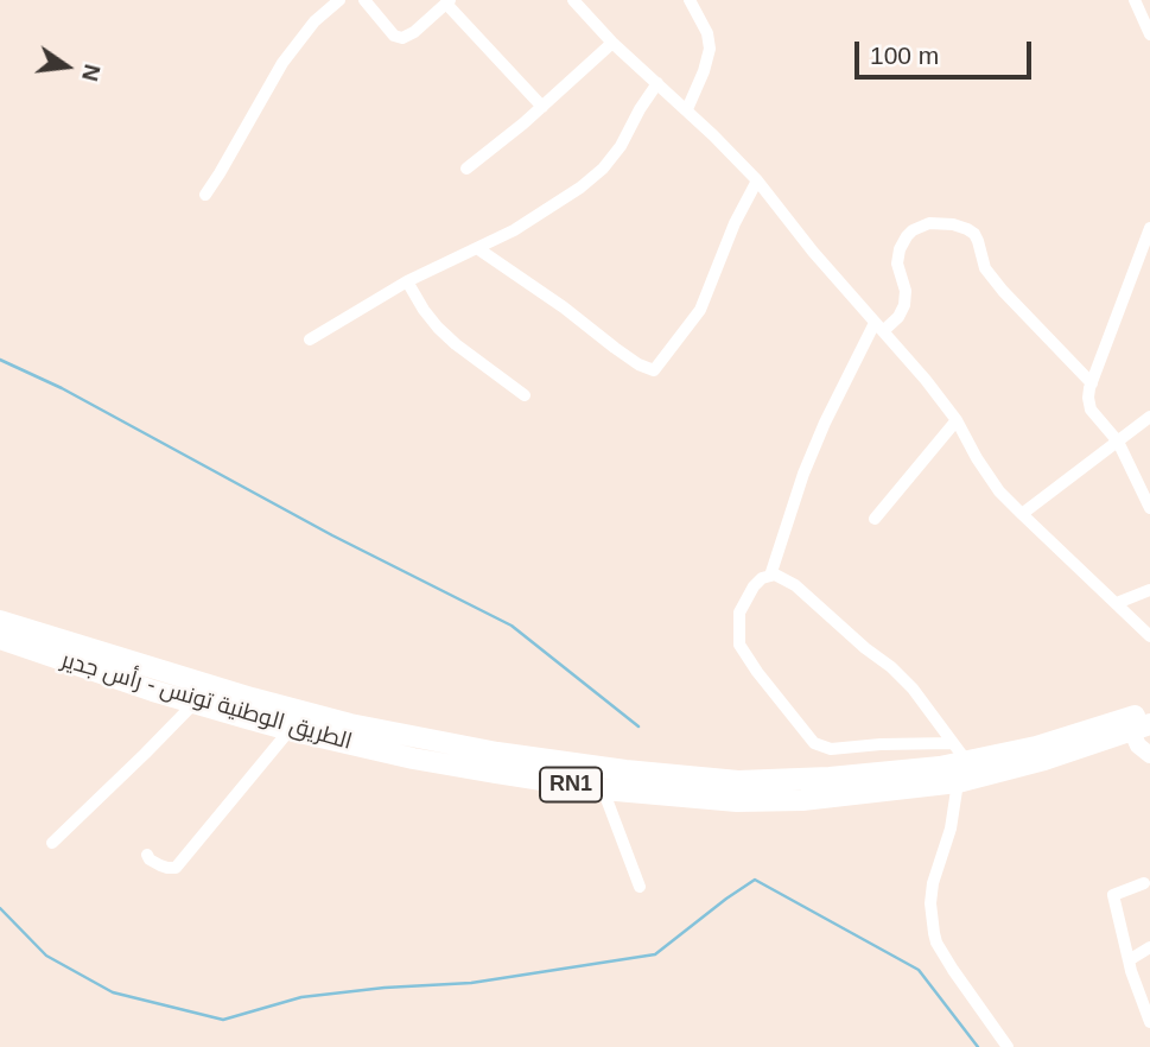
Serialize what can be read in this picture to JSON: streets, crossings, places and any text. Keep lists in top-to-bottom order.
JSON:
{
  "streets": {
    "main road": ["الطريق الوطنية تونس - رأس جدير", "RN1"]
  },
  "scale_bar": "100 m",
  "north": "right"
}
